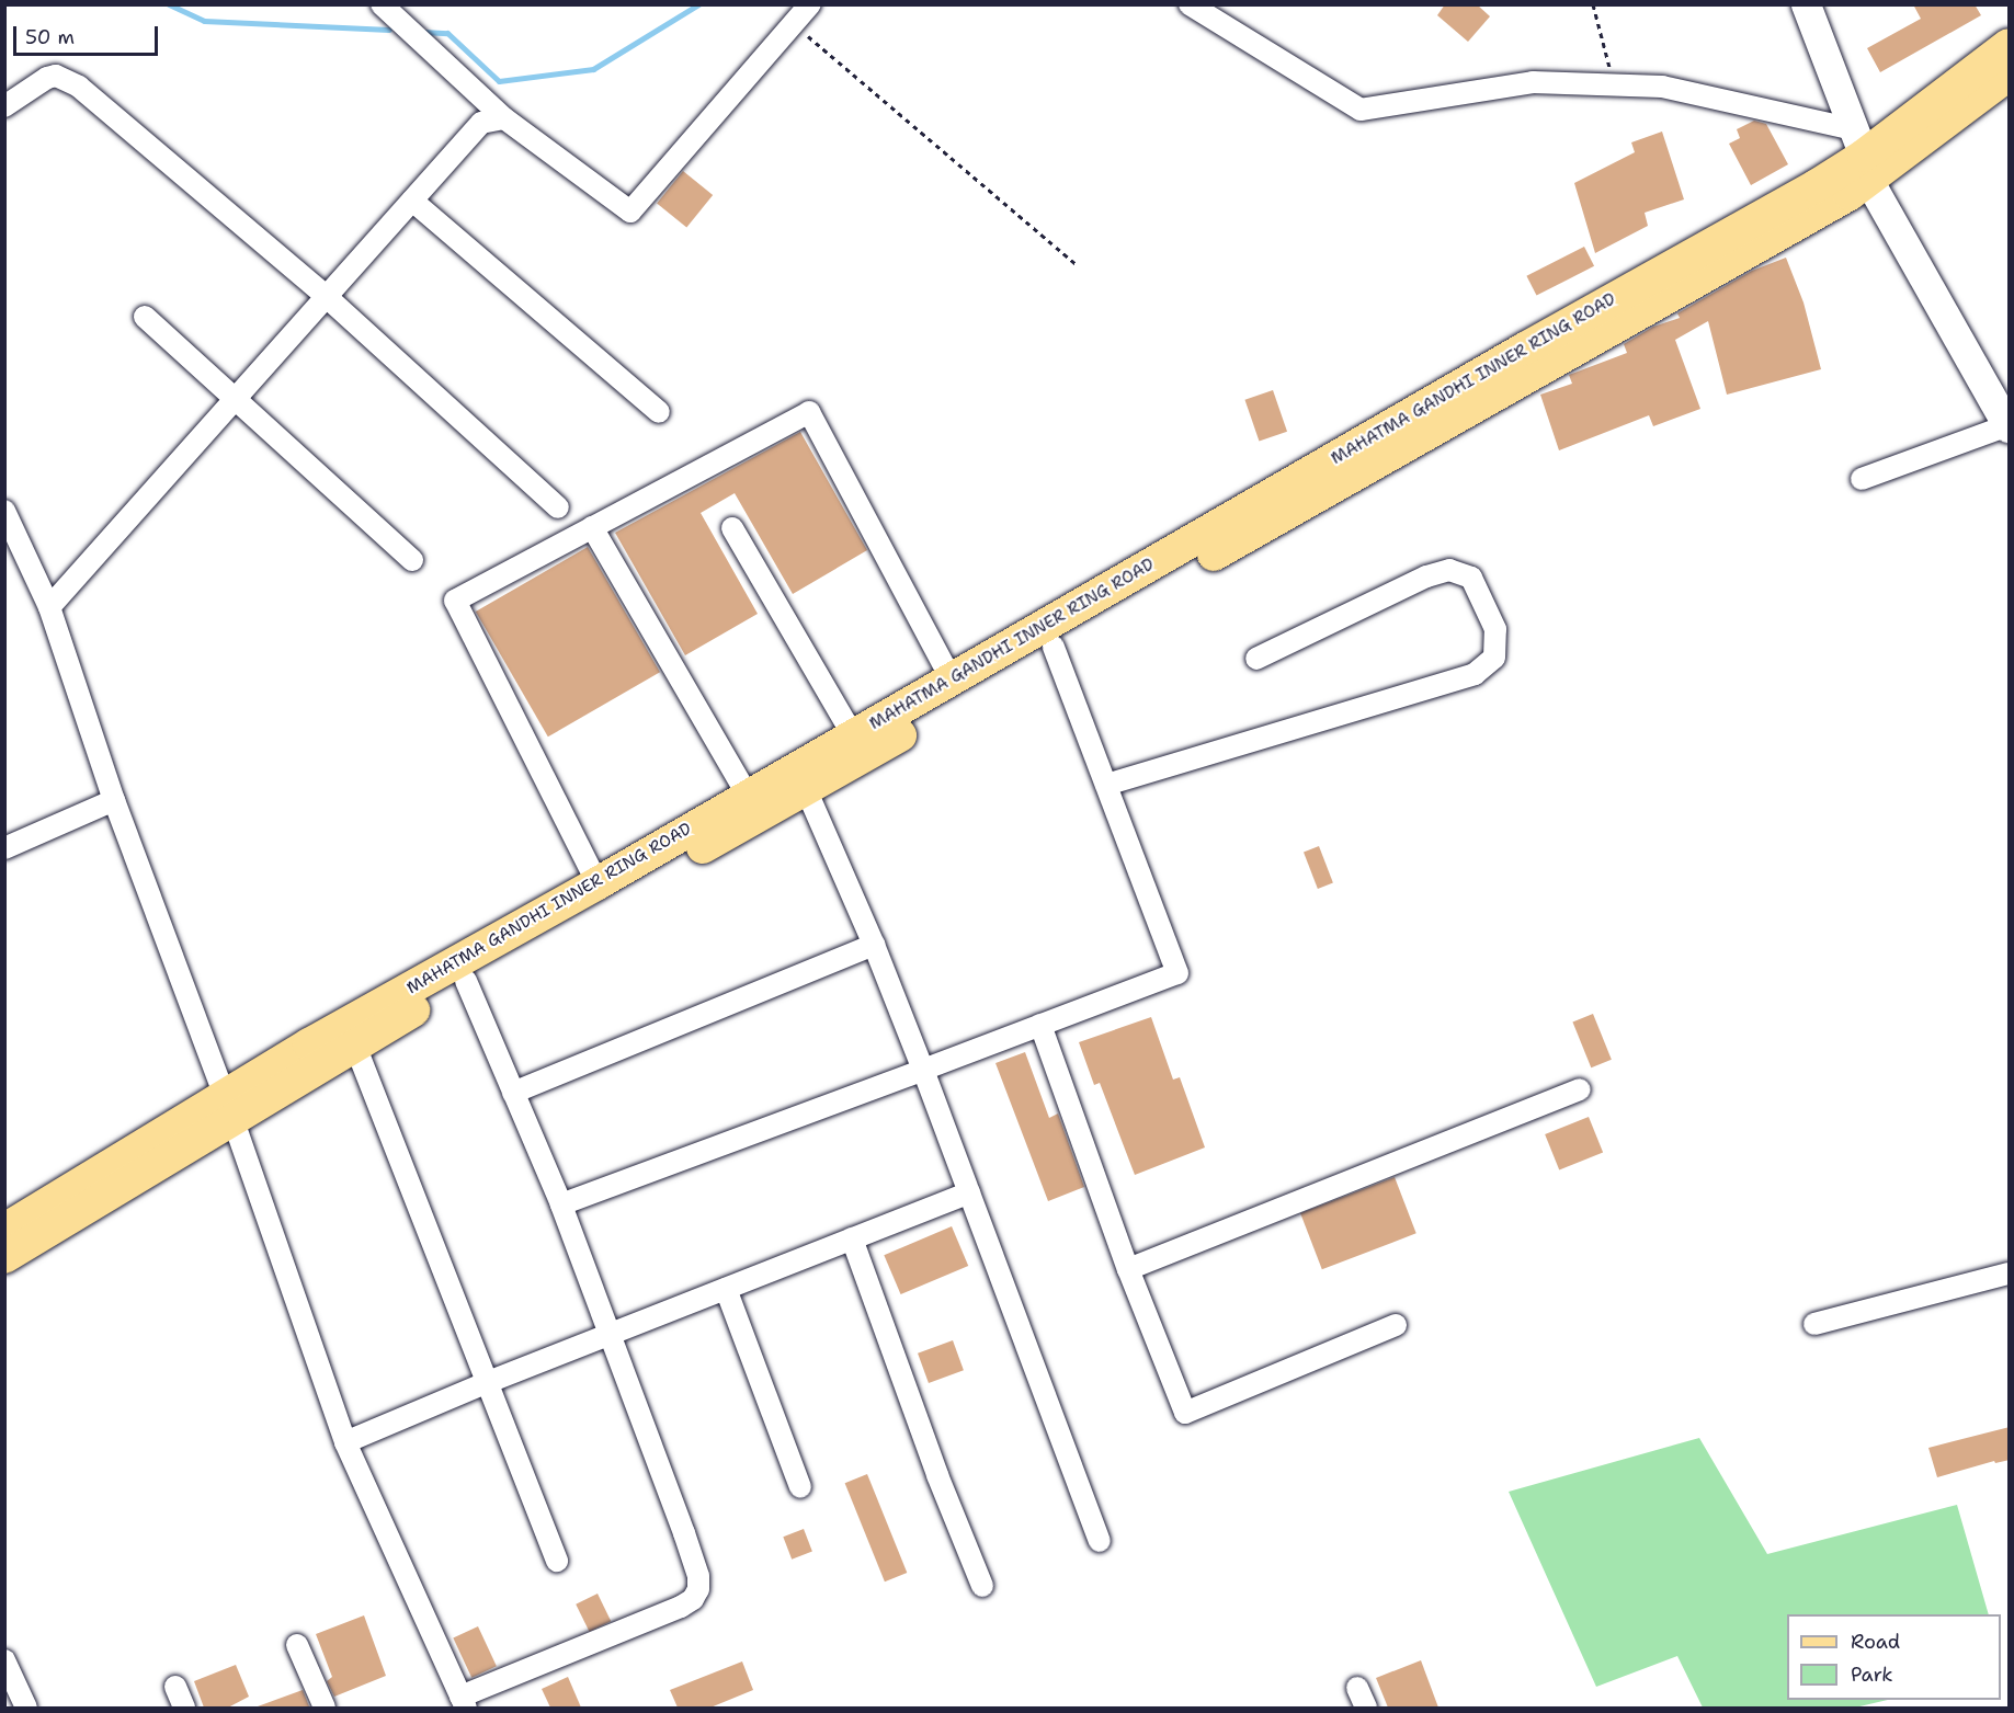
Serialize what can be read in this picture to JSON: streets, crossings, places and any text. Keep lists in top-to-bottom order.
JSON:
{
  "streets": {
    "main road": ["MAHATMA GANDHI INNER RING ROAD"]
  },
  "legend": ["Road", "Park"],
  "scale_bar": "50 m"
}
